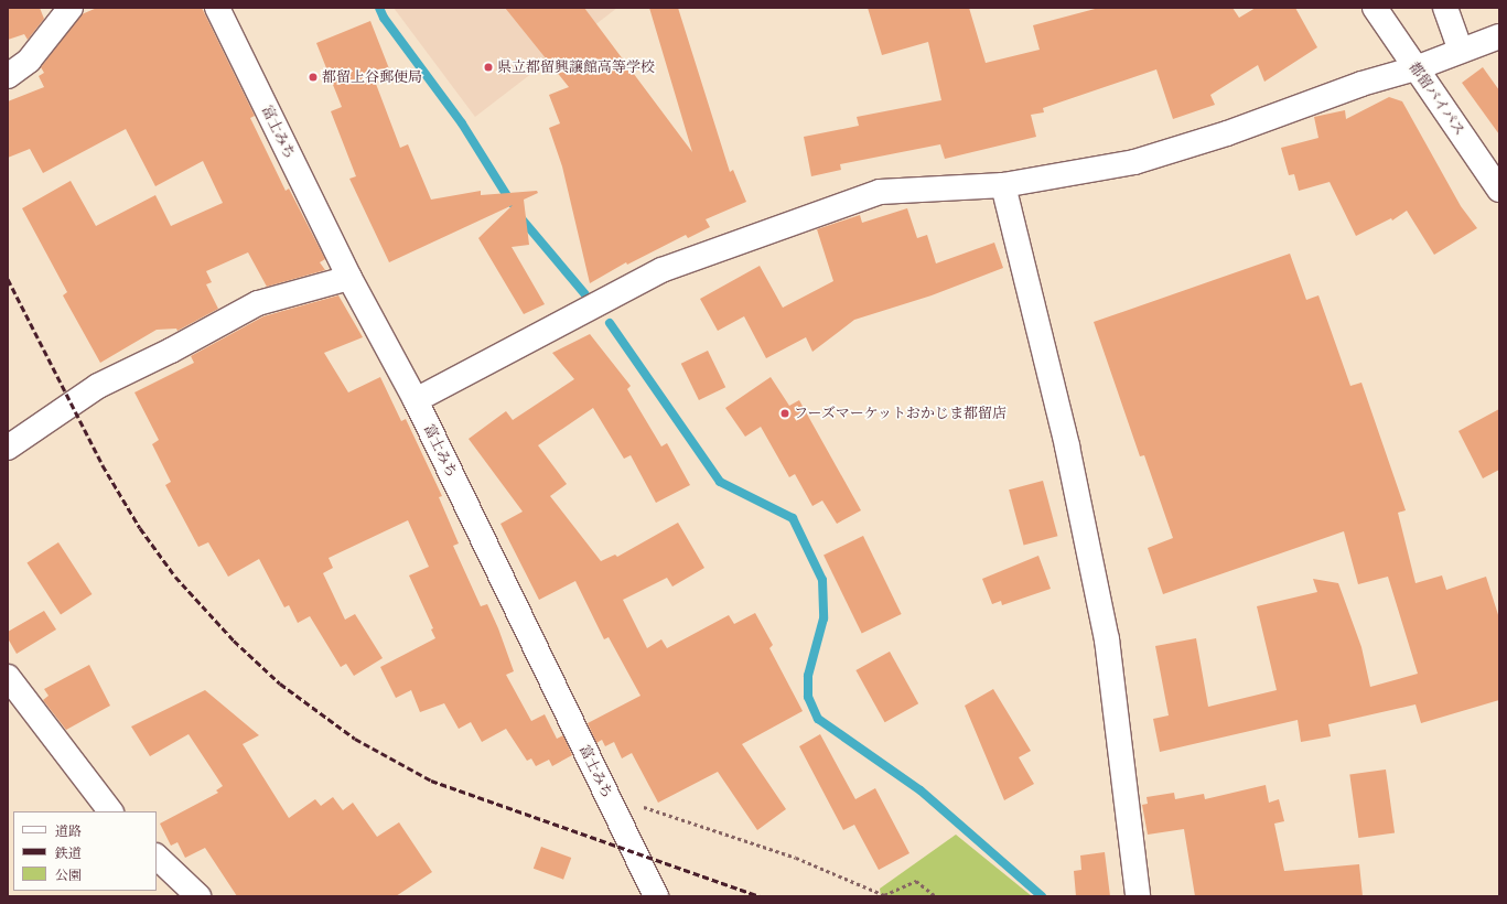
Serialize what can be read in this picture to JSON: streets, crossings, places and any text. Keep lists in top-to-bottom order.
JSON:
{
  "streets": {
    "main road": ["都留バイパス", "富士みち"]
  },
  "places": ["県立都留興譲館高等学校", "都留上谷郵便局", "フーズマーケットおかじま都留店"],
  "legend": ["道路", "鉄道", "公園"]
}
